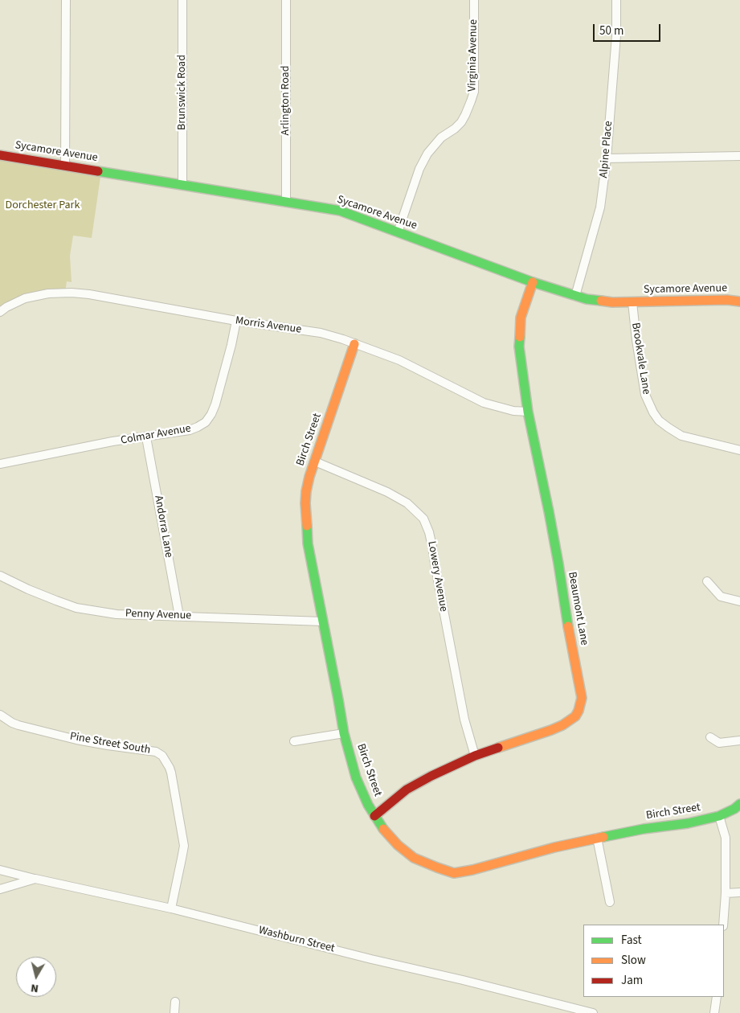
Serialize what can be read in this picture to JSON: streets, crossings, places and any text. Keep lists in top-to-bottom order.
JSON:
{
  "streets": {
    "street": [
      "Virginia Avenue",
      "Brunswick Road",
      "Arlington Road",
      "Alpine Place",
      "Sycamore Avenue",
      "Morris Avenue",
      "Brookvale Lane",
      "Colmar Avenue",
      "Birch Street",
      "Andorra Lane",
      "Lowery Avenue",
      "Beaumont Lane",
      "Penny Avenue",
      "Pine Street South",
      "Washburn Street"
    ]
  },
  "crossings": [
    ["Virginia Avenue", "Sycamore Avenue"],
    ["Brunswick Road", "Sycamore Avenue"],
    ["Arlington Road", "Sycamore Avenue"],
    ["Alpine Place", "Sycamore Avenue"],
    ["Sycamore Avenue", "Brookvale Lane"],
    ["Sycamore Avenue", "Beaumont Lane"],
    ["Morris Avenue", "Colmar Avenue"],
    ["Morris Avenue", "Birch Street"],
    ["Morris Avenue", "Beaumont Lane"],
    ["Colmar Avenue", "Andorra Lane"],
    ["Birch Street", "Lowery Avenue"],
    ["Birch Street", "Beaumont Lane"],
    ["Birch Street", "Penny Avenue"],
    ["Andorra Lane", "Penny Avenue"],
    ["Lowery Avenue", "Beaumont Lane"],
    ["Pine Street South", "Washburn Street"]
  ],
  "parks": ["Dorchester Park"],
  "legend": ["Fast", "Slow", "Jam"],
  "scale_bar": "50 m",
  "north": "bottom"
}
